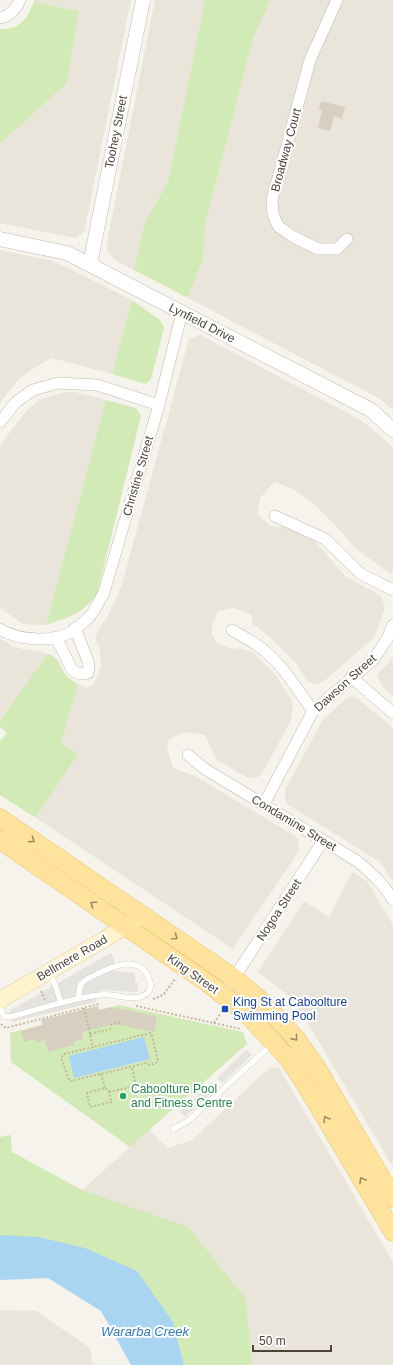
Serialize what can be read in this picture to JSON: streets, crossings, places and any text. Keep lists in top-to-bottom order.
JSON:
{
  "streets": {
    "main road": ["Bellmere Road", "King Street"],
    "street": [
      "Toohey Street",
      "Broadway Court",
      "Lynfield Drive",
      "Christine Street",
      "Dawson Street",
      "Condamine Street",
      "Nogoa Street"
    ]
  },
  "crossings": [
    ["Toohey Street", "Lynfield Drive"],
    ["Lynfield Drive", "Christine Street"],
    ["Dawson Street", "Condamine Street"],
    ["Condamine Street", "Nogoa Street"],
    ["Nogoa Street", "King Street"],
    ["Bellmere Road", "King Street"]
  ],
  "water": ["Wararba Creek"],
  "places": {
    "transit": ["King St at Caboolture Swimming Pool"],
    "other": ["Caboolture Pool and Fitness Centre"]
  },
  "scale_bar": "50 m"
}
